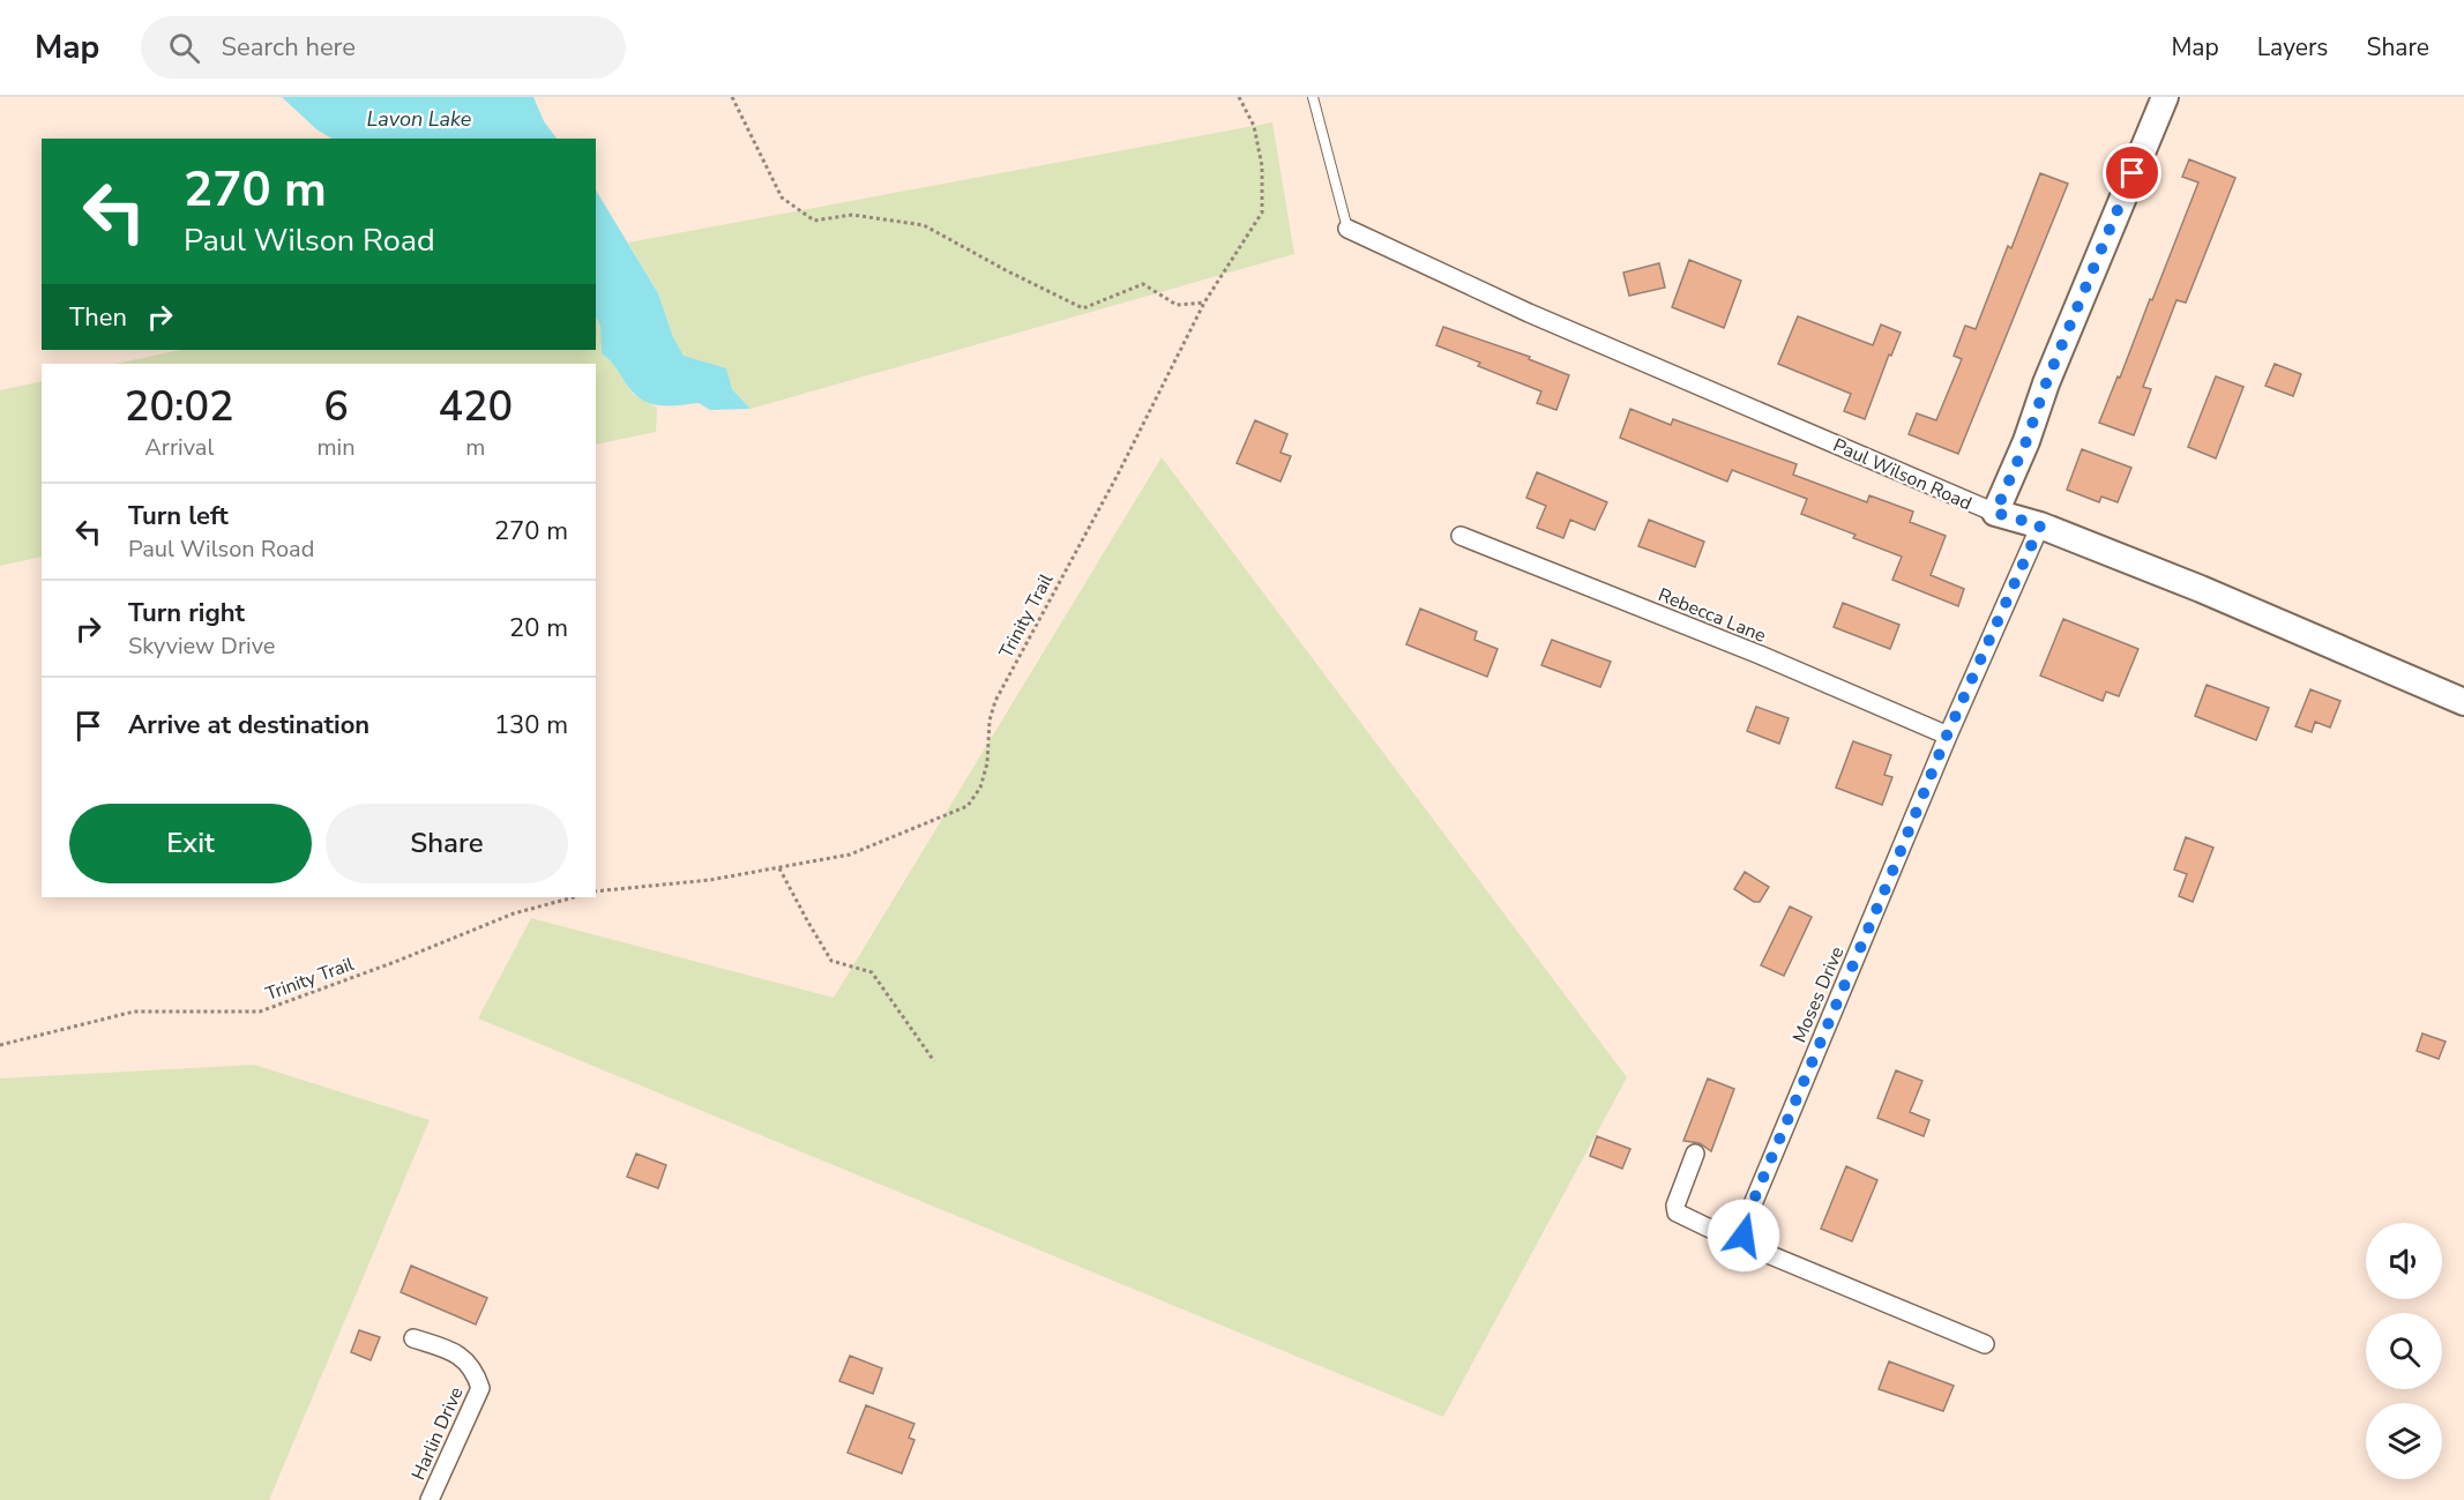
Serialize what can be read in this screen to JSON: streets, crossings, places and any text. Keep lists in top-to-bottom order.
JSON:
{
  "streets": {
    "street": [
      "Paul Wilson Road",
      "Rebecca Lane",
      "Moses Drive",
      "Harlin Drive"
    ],
    "path": ["Trinity Trail"]
  },
  "crossings": [
    ["Paul Wilson Road", "Moses Drive"],
    ["Rebecca Lane", "Moses Drive"]
  ],
  "water": ["Lavon Lake"],
  "page": {
    "header": "Map",
    "search": "Search here",
    "nav": ["Map", "Layers", "Share"],
    "turn": ["270 m", "Paul Wilson Road"],
    "then": "Then",
    "eta": [
      "20:02",
      "Arrival",
      "6",
      "min",
      "420",
      "m"
    ],
    "list": [
      {
        "name": "Turn left",
        "note": "Paul Wilson Road",
        "value": "270 m"
      },
      {
        "name": "Turn right",
        "note": "Skyview Drive",
        "value": "20 m"
      },
      {
        "name": "Arrive at destination",
        "value": "130 m"
      }
    ],
    "buttons": ["Exit", "Share"]
  }
}
